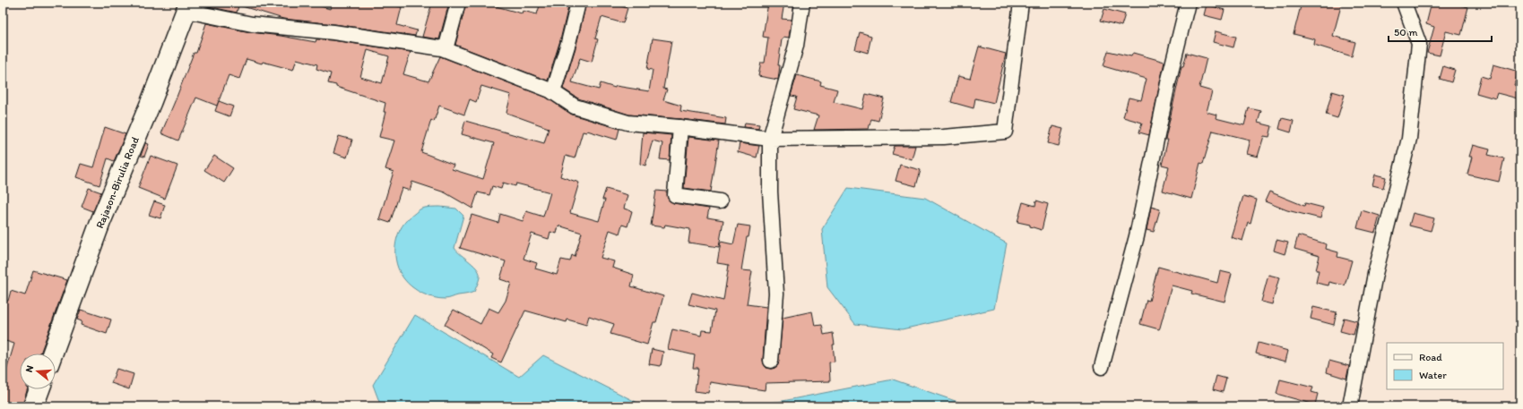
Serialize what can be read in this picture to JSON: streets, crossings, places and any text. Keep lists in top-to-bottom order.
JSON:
{
  "streets": {
    "street": ["Rajason-Birulia Road"]
  },
  "legend": ["Road", "Water"],
  "scale_bar": "50 m",
  "north": "left"
}
